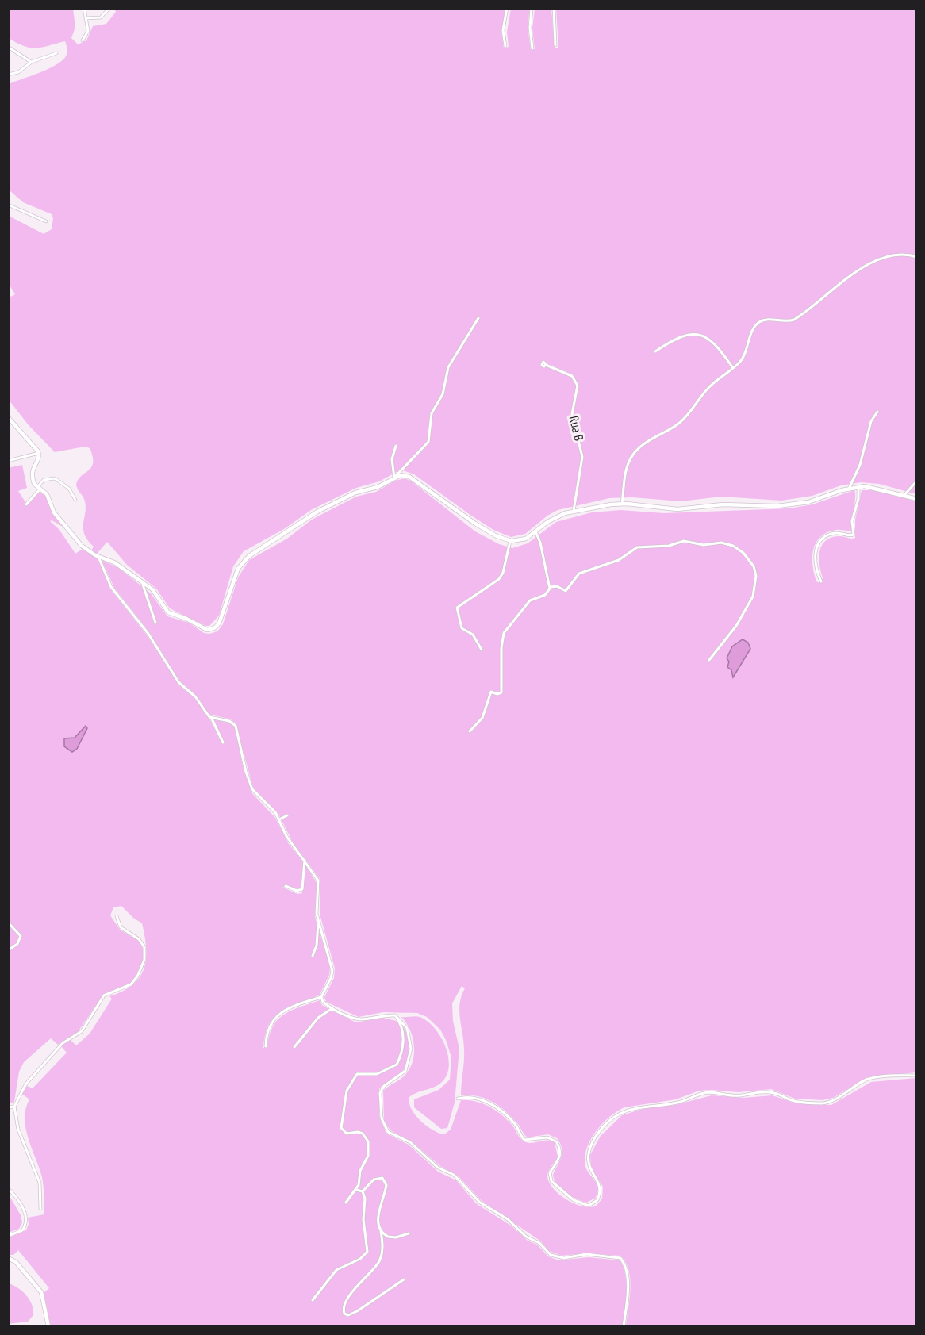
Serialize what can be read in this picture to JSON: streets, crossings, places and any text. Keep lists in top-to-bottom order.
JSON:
{
  "streets": {
    "street": ["Rua B"]
  }
}
